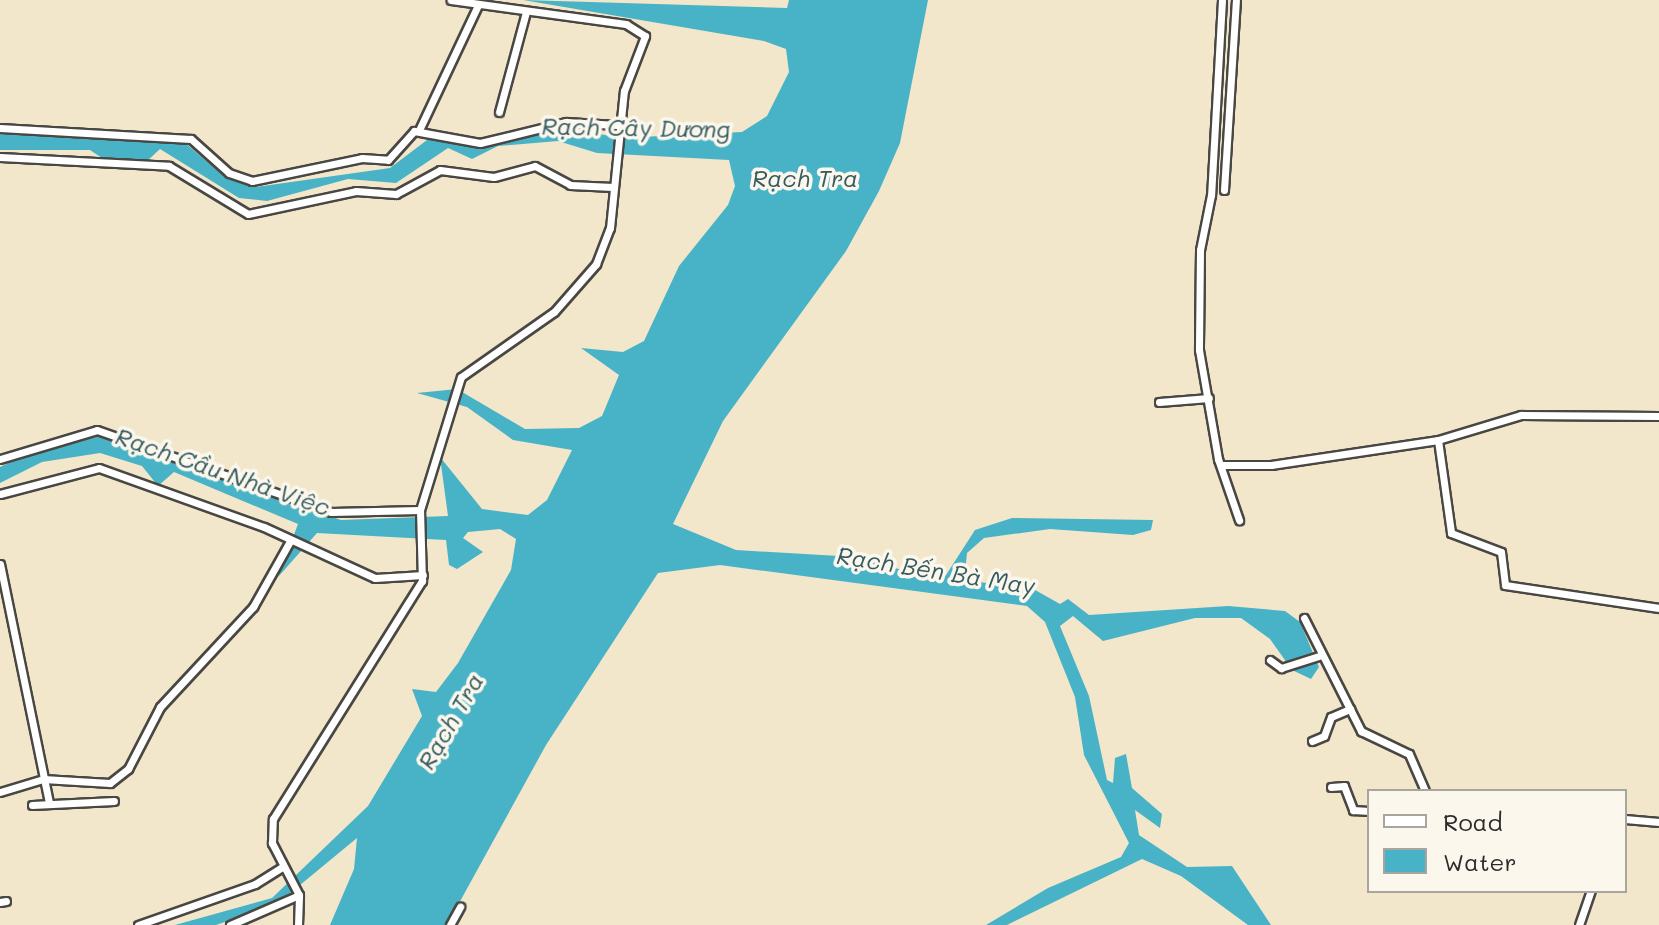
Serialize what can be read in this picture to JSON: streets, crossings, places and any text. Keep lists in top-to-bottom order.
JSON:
{
  "water": [
    "Rạch Cây Dương",
    "Rạch Tra",
    "Rạch Cầu Nhà Việc",
    "Rạch Bến Bà May"
  ],
  "legend": ["Road", "Water"]
}
